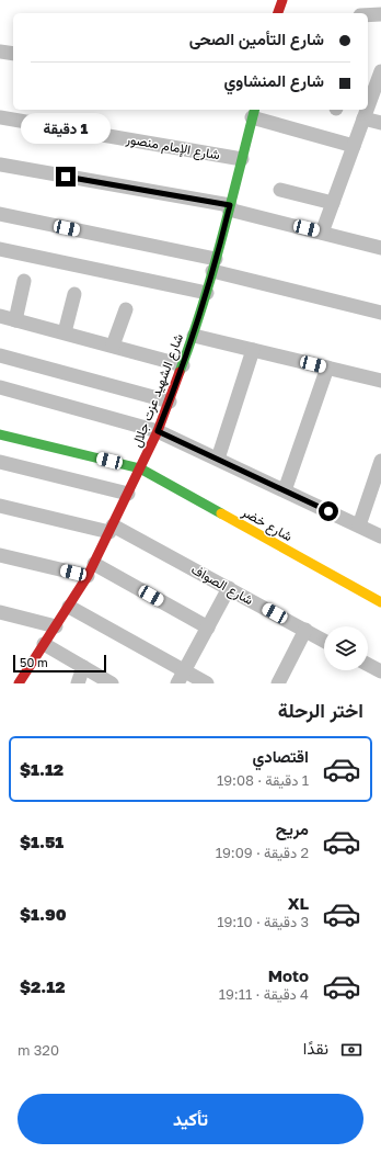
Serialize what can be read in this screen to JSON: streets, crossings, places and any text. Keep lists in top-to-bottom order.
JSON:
{
  "streets": {
    "street": [
      "شارع الإمام منصور",
      "شارع الشهيد عزت جلال",
      "شارع خضر",
      "شارع الصواف"
    ]
  },
  "crossings": [
    ["شارع الإمام منصور", "شارع الشهيد عزت جلال"],
    ["شارع الشهيد عزت جلال", "شارع خضر"],
    ["شارع الشهيد عزت جلال", "شارع الصواف"]
  ],
  "scale_bar": "50 m",
  "page": {
    "banner": ["شارع التأمين الصحى", "شارع المنشاوي"],
    "bubble": "1 دقيقة",
    "scale": "50 m",
    "heading": "اختر الرحلة",
    "list": [
      {
        "name": "اقتصادي",
        "note": "1 دقيقة · 19:08",
        "value": "$1.12"
      },
      {
        "name": "مريح",
        "note": "2 دقيقة · 19:09",
        "value": "$1.51"
      },
      {
        "name": "XL",
        "note": "3 دقيقة · 19:10",
        "value": "$1.90"
      },
      {
        "name": "Moto",
        "note": "4 دقيقة · 19:11",
        "value": "$2.12"
      }
    ],
    "pay": ["نقدًا", "320 m"],
    "buttons": "تأكيد"
  }
}
